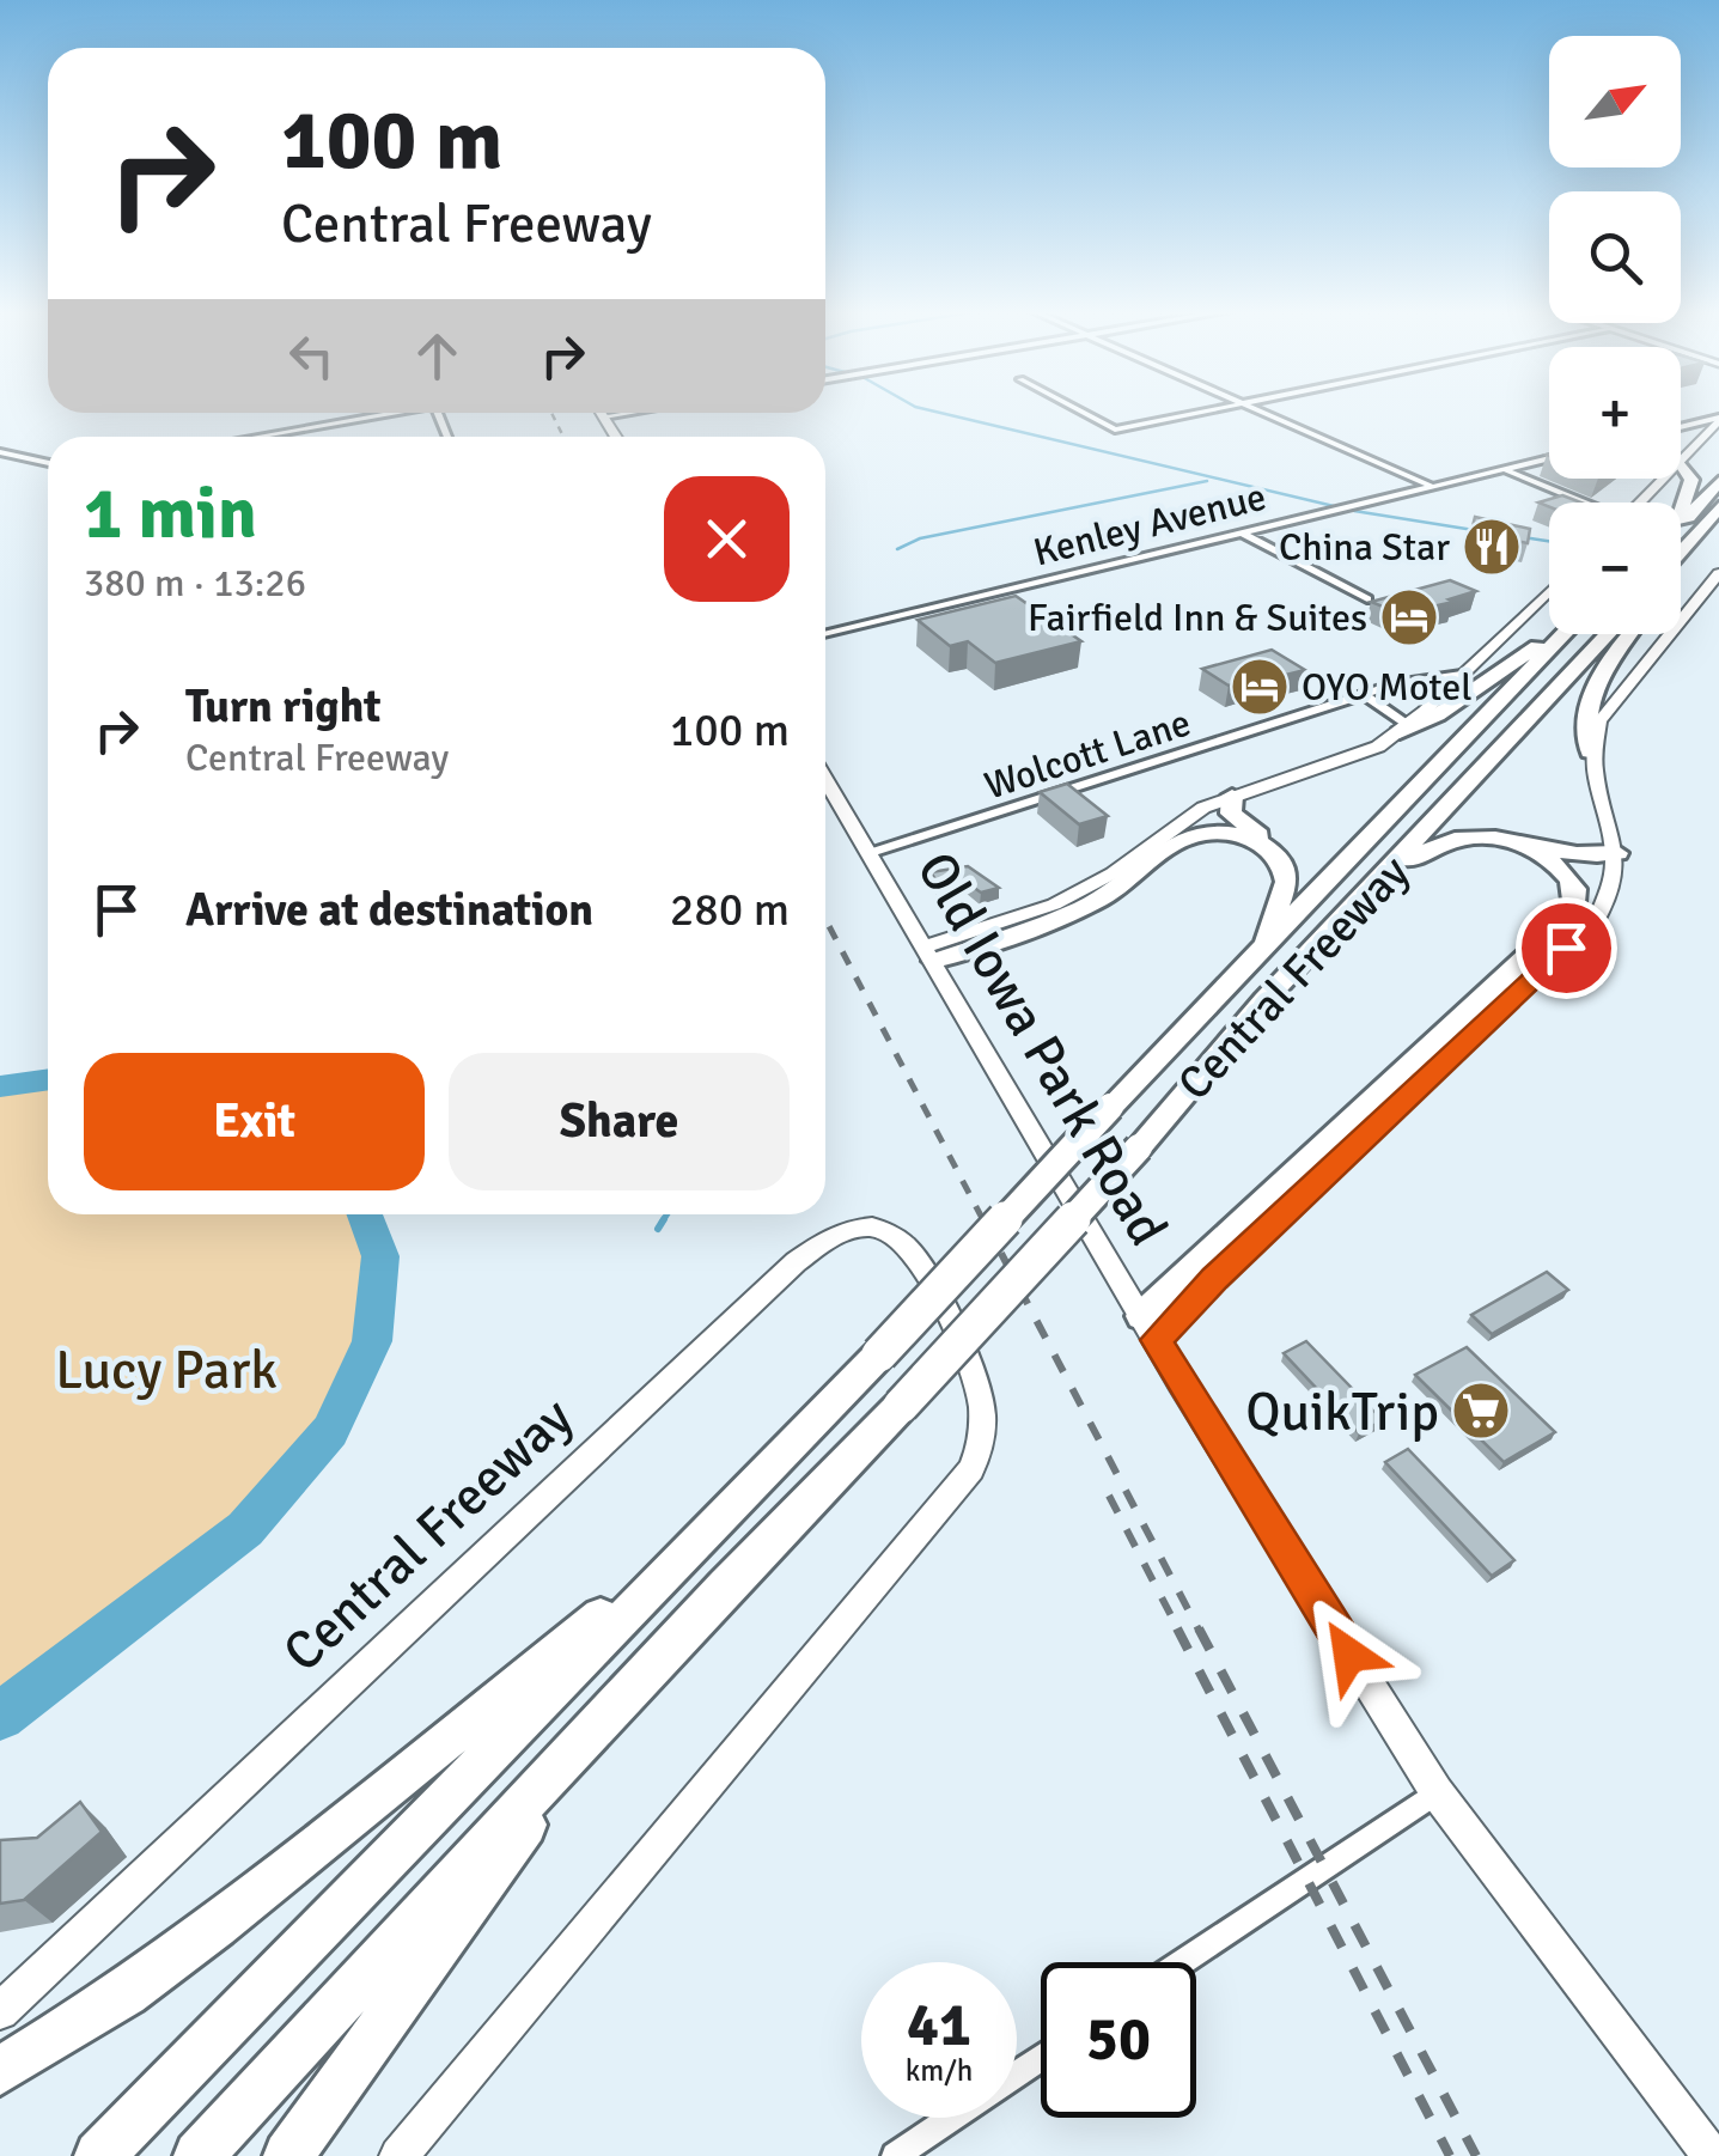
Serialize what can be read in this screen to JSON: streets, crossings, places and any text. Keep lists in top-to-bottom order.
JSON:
{
  "streets": {
    "highway": ["Central Freeway"],
    "main road": ["Old Iowa Park Road"],
    "street": ["Kenley Avenue", "Wolcott Lane"]
  },
  "crossings": [
    ["Wolcott Lane", "Old Iowa Park Road"]
  ],
  "parks": ["Lucy Park"],
  "places": {
    "restaurant": ["China Star"],
    "hotel": ["Fairfield Inn & Suites", "OYO Motel"],
    "supermarket": ["QuikTrip"]
  },
  "north": "top right",
  "page": {
    "map_buttons": ["+", "−"],
    "turn": ["100 m", "Central Freeway"],
    "heading": ["1 min", "380 m · 13:26"],
    "list": [
      {
        "name": "Turn right",
        "note": "Central Freeway",
        "value": "100 m"
      },
      {
        "name": "Arrive at destination",
        "value": "280 m"
      }
    ],
    "buttons": ["Exit", "Share"],
    "speed": "41 km/h",
    "limit": "50"
  }
}
